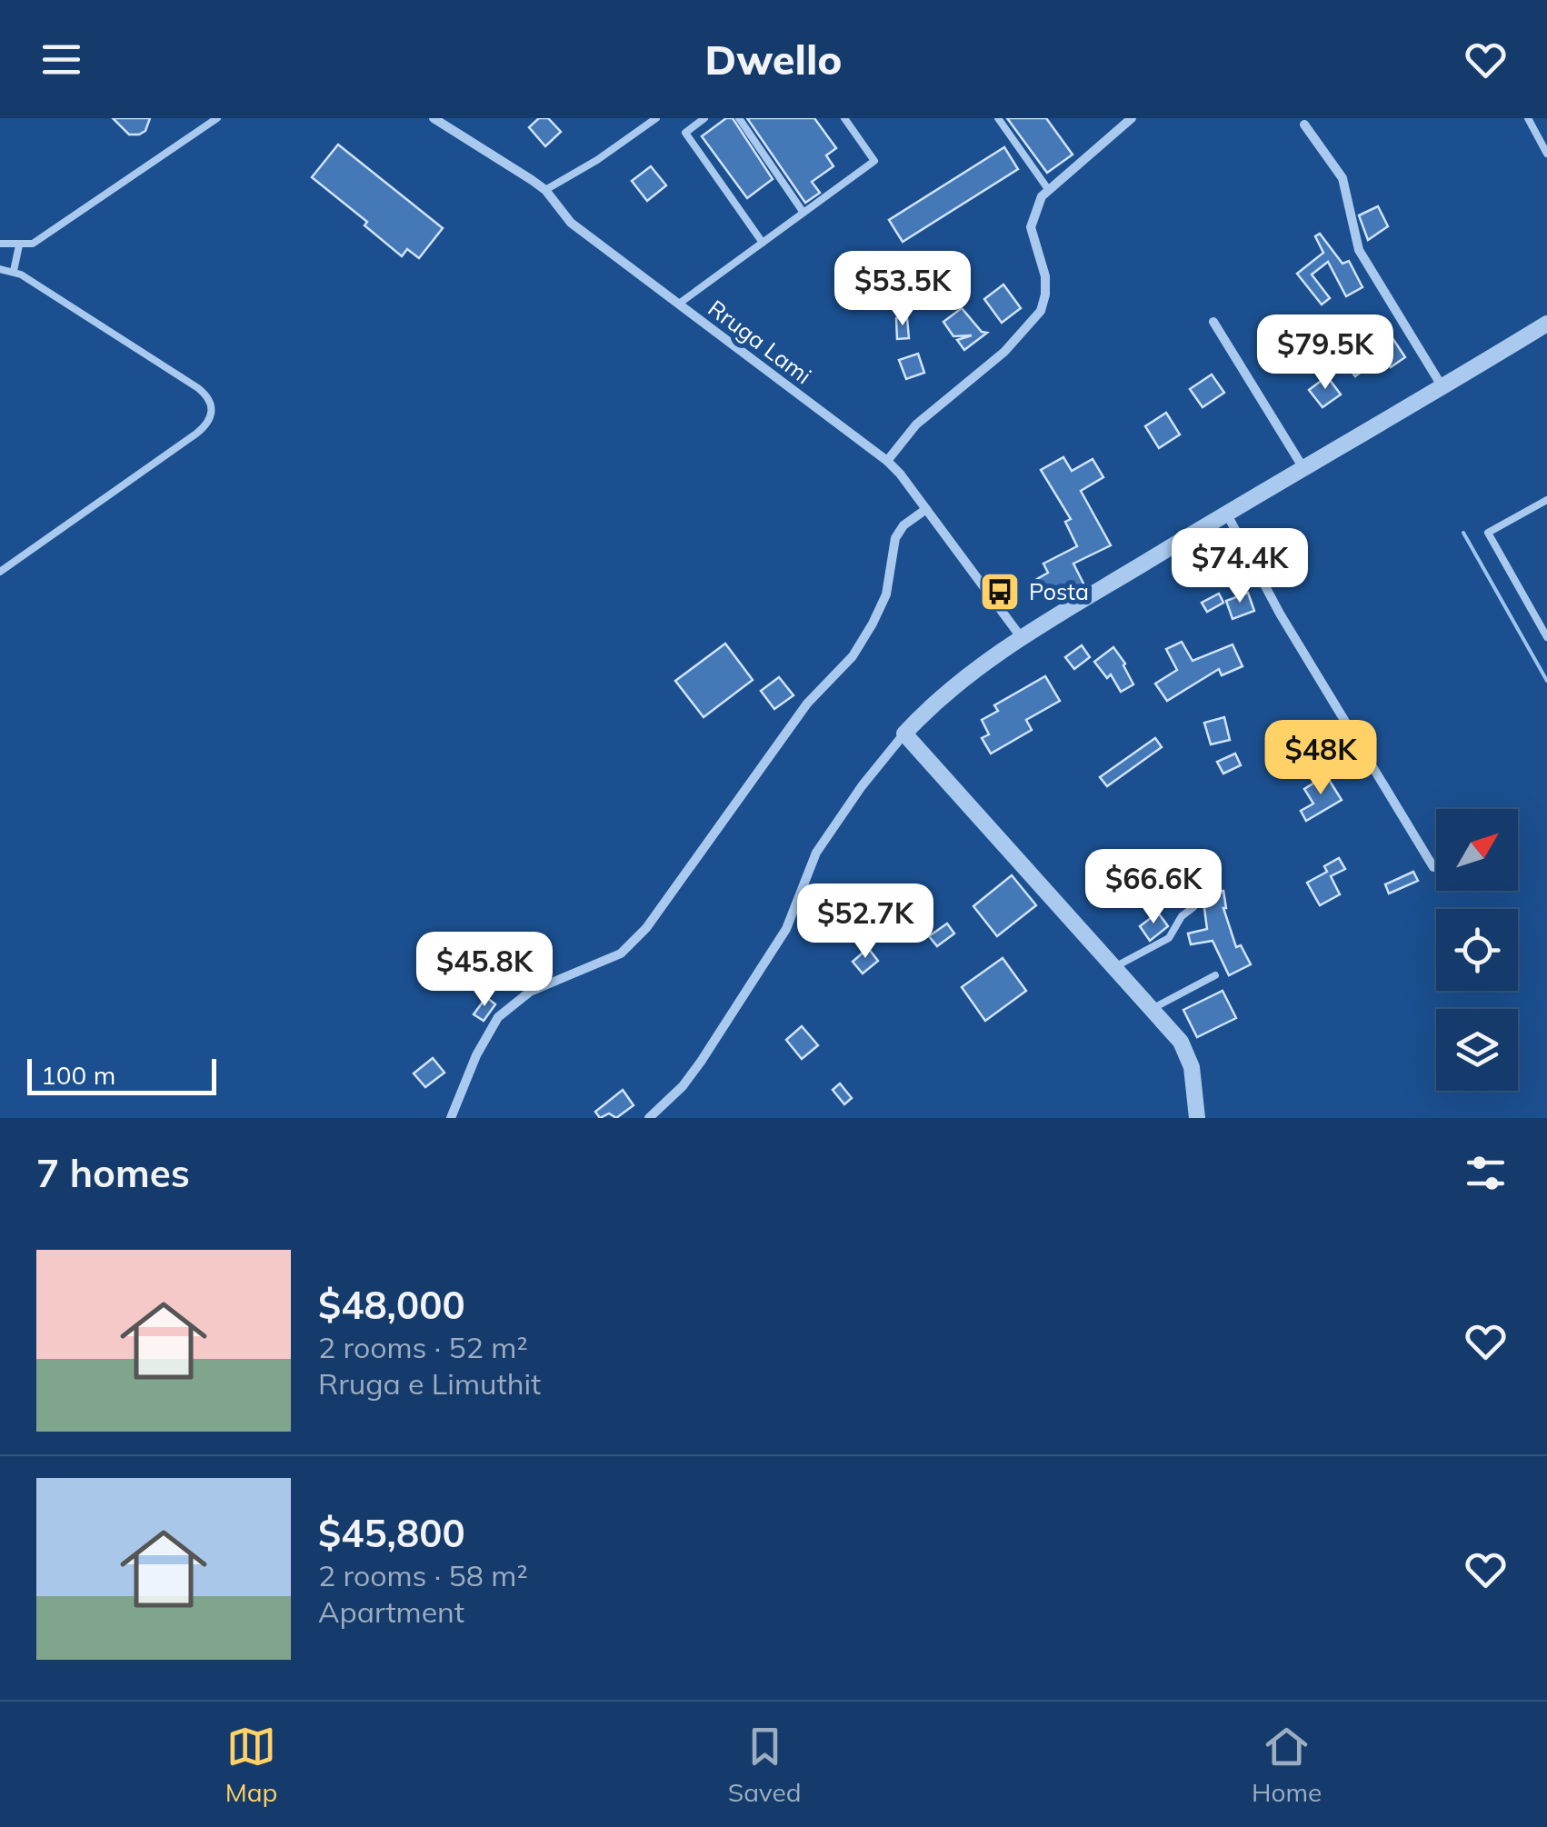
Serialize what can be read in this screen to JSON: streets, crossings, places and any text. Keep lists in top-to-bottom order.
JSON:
{
  "streets": {
    "street": ["Rruga Lami"]
  },
  "places": {
    "bus stop": ["Posta"]
  },
  "scale_bar": "100 m",
  "north": "top right",
  "page": {
    "header": "Dwello",
    "price": [
      "$53.5K",
      "$79.5K",
      "$74.4K",
      "$48K",
      "$66.6K",
      "$52.7K",
      "$45.8K"
    ],
    "scale": "100 m",
    "heading": "7 homes",
    "list": [
      {
        "name": "$48,000",
        "note": "2 rooms · 52 m² · Rruga e Limuthit"
      },
      {
        "name": "$45,800",
        "note": "2 rooms · 58 m² · Apartment"
      }
    ],
    "tabs": ["Map", "Saved", "Home"]
  }
}
